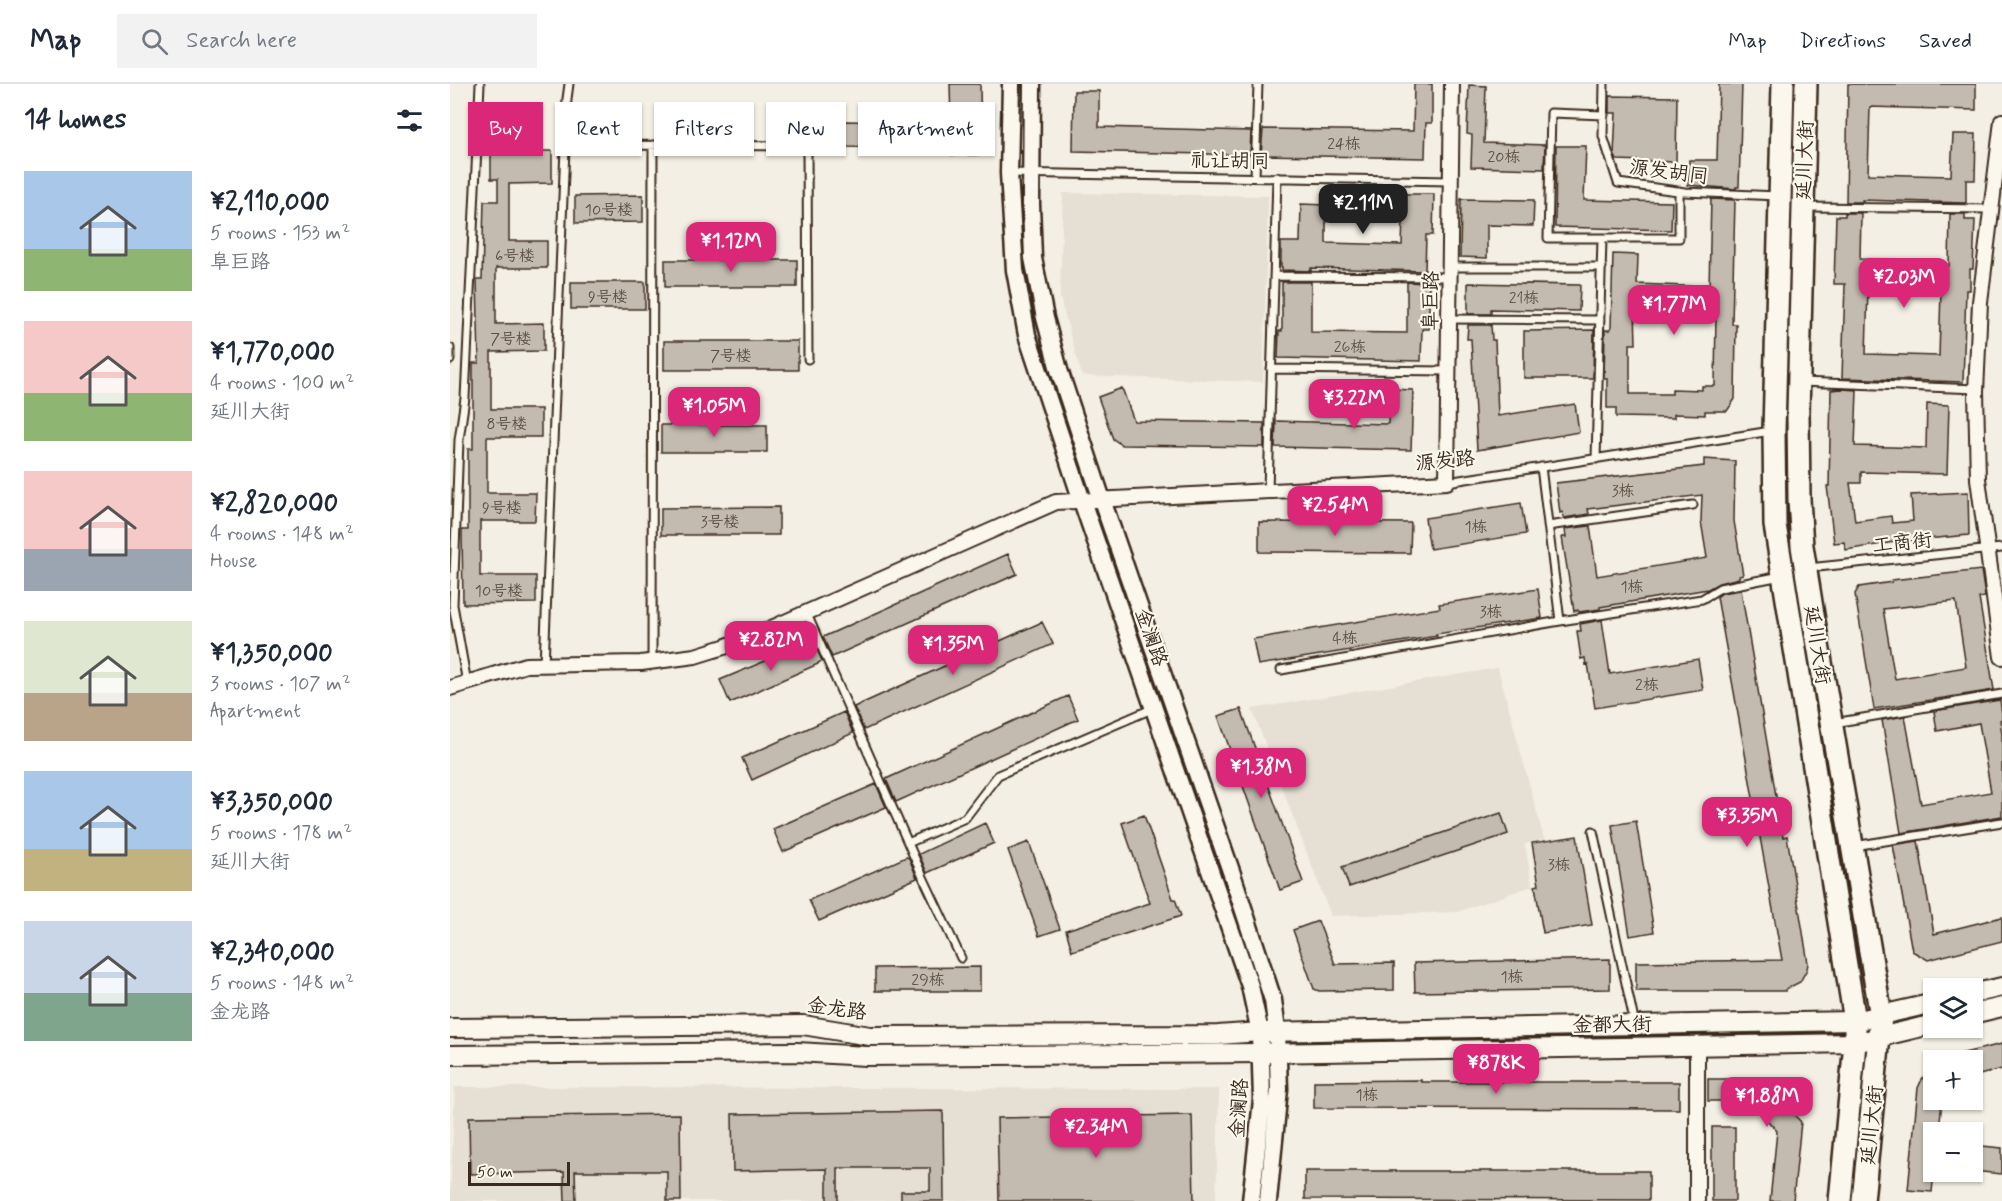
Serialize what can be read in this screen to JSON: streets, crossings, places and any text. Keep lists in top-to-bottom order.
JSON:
{
  "streets": {
    "main road": ["延川大街", "金龙路", "金都大街"],
    "street": ["阜巨路", "源发路", "金澜路"],
    "lane": ["礼让胡同", "源发胡同", "工商街"]
  },
  "crossings": [
    ["礼让胡同", "阜巨路"],
    ["礼让胡同", "金澜路"],
    ["延川大街", "源发胡同"],
    ["延川大街", "源发路"],
    ["延川大街", "工商街"],
    ["延川大街", "金都大街"],
    ["阜巨路", "源发路"],
    ["源发路", "金澜路"],
    ["金澜路", "金都大街"],
    ["金龙路", "金都大街"]
  ],
  "house_numbers": [
    "24栋",
    "20栋",
    "10号楼",
    "6号楼",
    "9号楼",
    "21栋",
    "7号楼",
    "26栋",
    "7号楼",
    "8号楼",
    "3栋",
    "9号楼",
    "3号楼",
    "1栋",
    "1栋",
    "10号楼",
    "3栋",
    "4栋",
    "2栋",
    "3栋",
    "1栋",
    "29栋",
    "1栋"
  ],
  "scale_bar": "50 m",
  "page": {
    "header": "Map",
    "search": "Search here",
    "nav": ["Map", "Directions", "Saved"],
    "heading": "14 homes",
    "chip": [
      "Buy",
      "Rent",
      "Filters",
      "New",
      "Apartment"
    ],
    "list": [
      {
        "name": "¥2,110,000",
        "note": "5 rooms · 153 m² · 阜巨路"
      },
      {
        "name": "¥1,770,000",
        "note": "4 rooms · 100 m² · 延川大街"
      },
      {
        "name": "¥2,820,000",
        "note": "4 rooms · 148 m² · House"
      },
      {
        "name": "¥1,350,000",
        "note": "3 rooms · 107 m² · Apartment"
      },
      {
        "name": "¥3,350,000",
        "note": "5 rooms · 178 m² · 延川大街"
      },
      {
        "name": "¥2,340,000",
        "note": "5 rooms · 148 m² · 金龙路"
      }
    ],
    "price": [
      "¥2.11M",
      "¥1.12M",
      "¥2.03M",
      "¥1.77M",
      "¥3.22M",
      "¥1.05M",
      "¥2.54M",
      "¥2.82M",
      "¥1.35M",
      "¥1.38M",
      "¥3.35M",
      "¥878K",
      "¥1.88M",
      "¥2.34M"
    ],
    "map_buttons": ["+", "−"],
    "scale": "50 m"
  }
}
